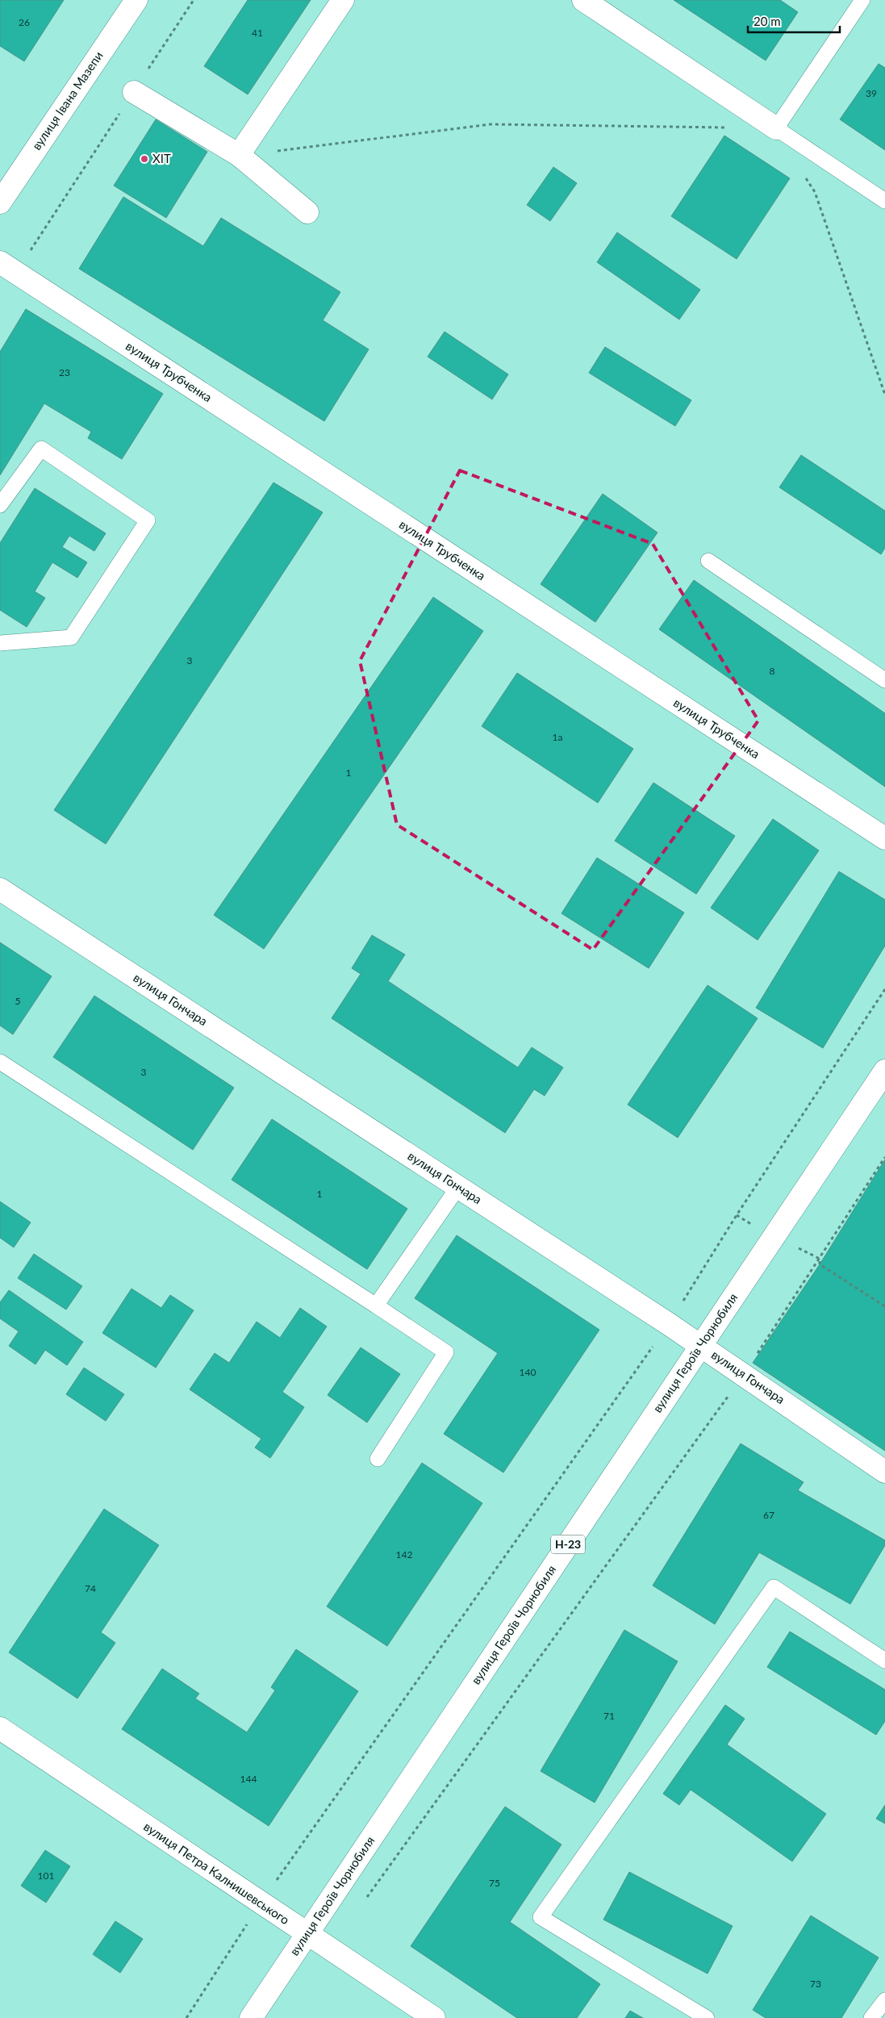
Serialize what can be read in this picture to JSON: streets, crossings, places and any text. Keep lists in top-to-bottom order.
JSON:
{
  "streets": {
    "street": [
      "вулиця Івана Мазепи",
      "вулиця Трубченка",
      "вулиця Гончара",
      "вулиця Героїв Чорнобиля",
      "Н-23",
      "вулиця Петра Калнишевського"
    ]
  },
  "crossings": [
    ["вулиця Гончара", "вулиця Героїв Чорнобиля"],
    ["вулиця Героїв Чорнобиля", "вулиця Петра Калнишевського"]
  ],
  "places": ["ХІТ"],
  "house_numbers": [
    "26",
    "41",
    "39",
    "23",
    "3",
    "8",
    "1а",
    "1",
    "5",
    "3",
    "1",
    "140",
    "67",
    "142",
    "74",
    "71",
    "144",
    "101",
    "75",
    "73"
  ],
  "scale_bar": "20 m"
}
